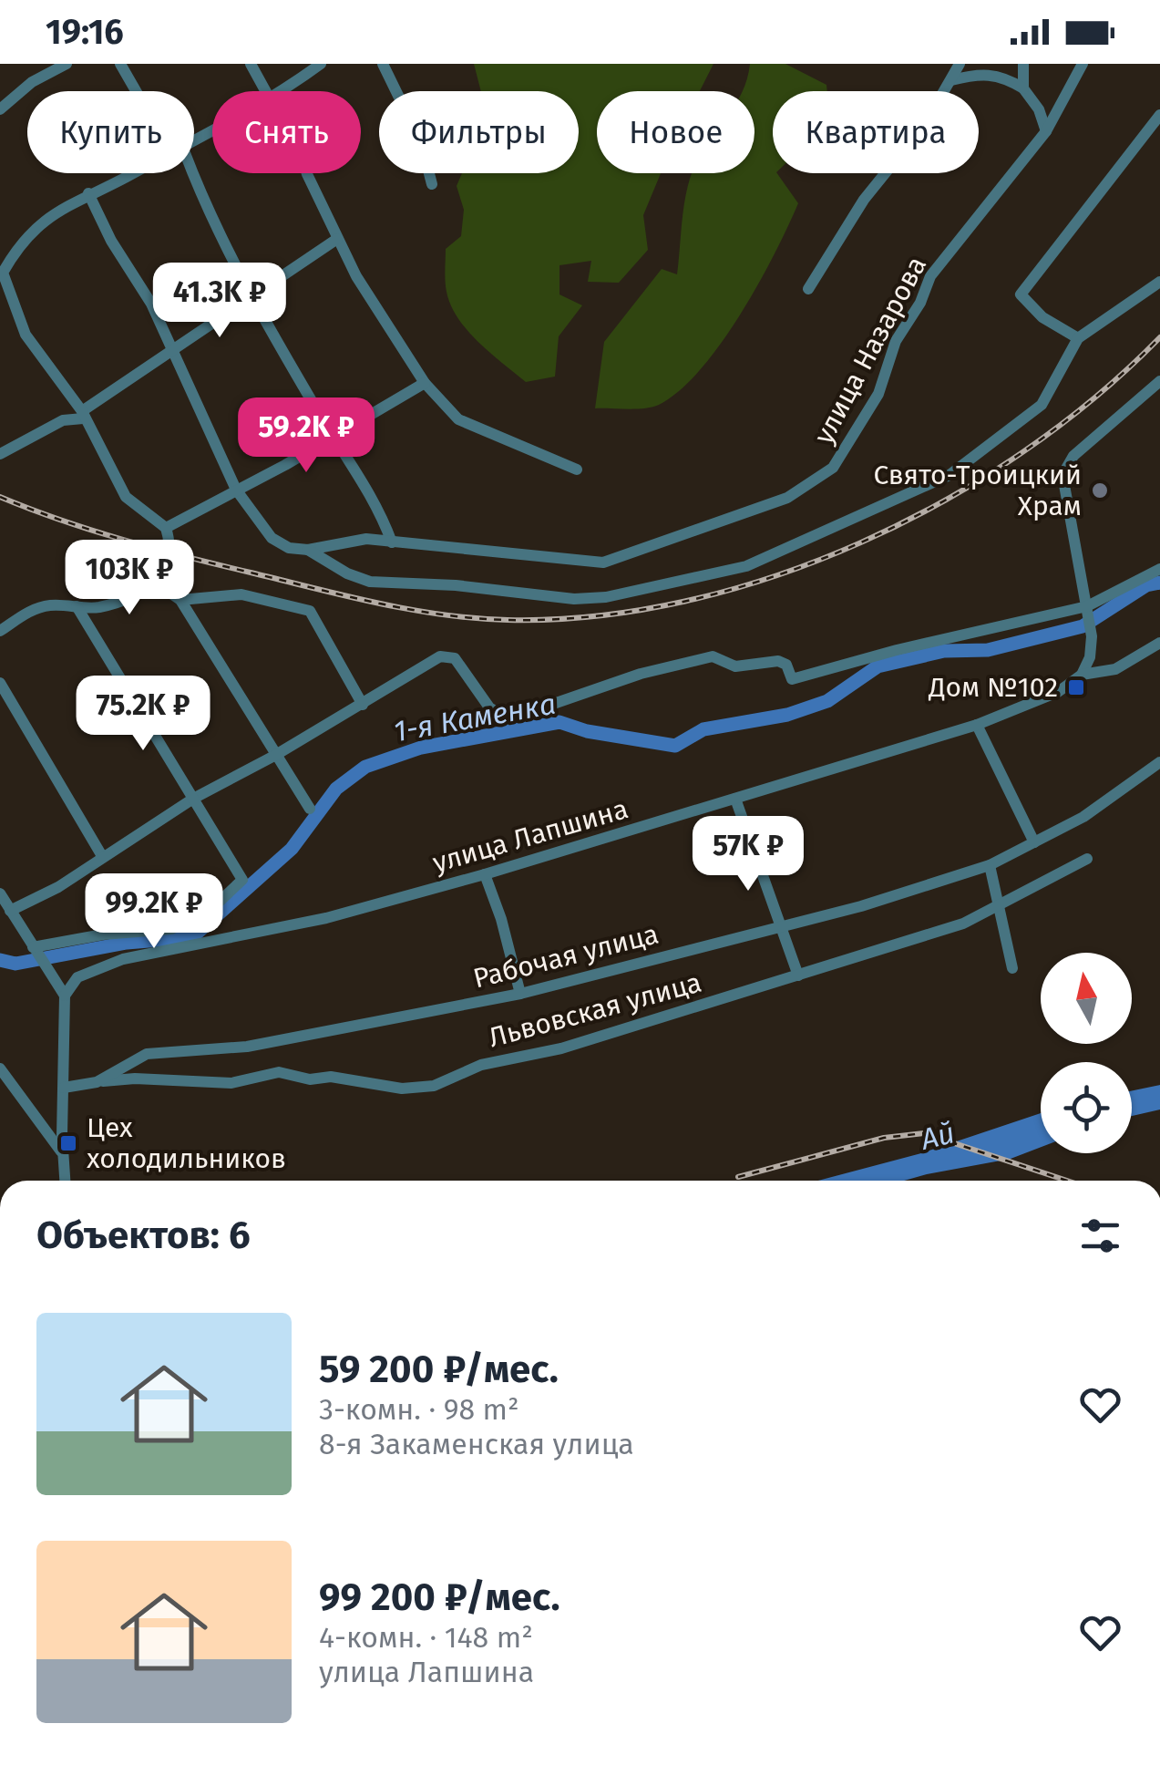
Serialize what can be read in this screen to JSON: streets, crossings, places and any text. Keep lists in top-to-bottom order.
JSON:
{
  "streets": {
    "street": [
      "улица Назарова",
      "улица Лапшина",
      "Рабочая улица",
      "Львовская улица"
    ]
  },
  "crossings": [
    ["Рабочая улица", "Львовская улица"]
  ],
  "water": ["1-я Каменка", "Ай"],
  "places": {
    "other": ["Свято-Троицкий Храм"],
    "transit": ["Дом №102", "Цех холодильников"]
  },
  "north": "top",
  "page": {
    "status": "19:16",
    "chip": [
      "Купить",
      "Снять",
      "Фильтры",
      "Новое",
      "Квартира"
    ],
    "price": [
      "41.3K ₽",
      "59.2K ₽",
      "103K ₽",
      "75.2K ₽",
      "57K ₽",
      "99.2K ₽"
    ],
    "heading": "Объектов: 6",
    "list": [
      {
        "name": "59 200 ₽/мес.",
        "note": "3-комн. · 98 m² · 8-я Закаменская улица"
      },
      {
        "name": "99 200 ₽/мес.",
        "note": "4-комн. · 148 m² · улица Лапшина"
      }
    ]
  }
}
